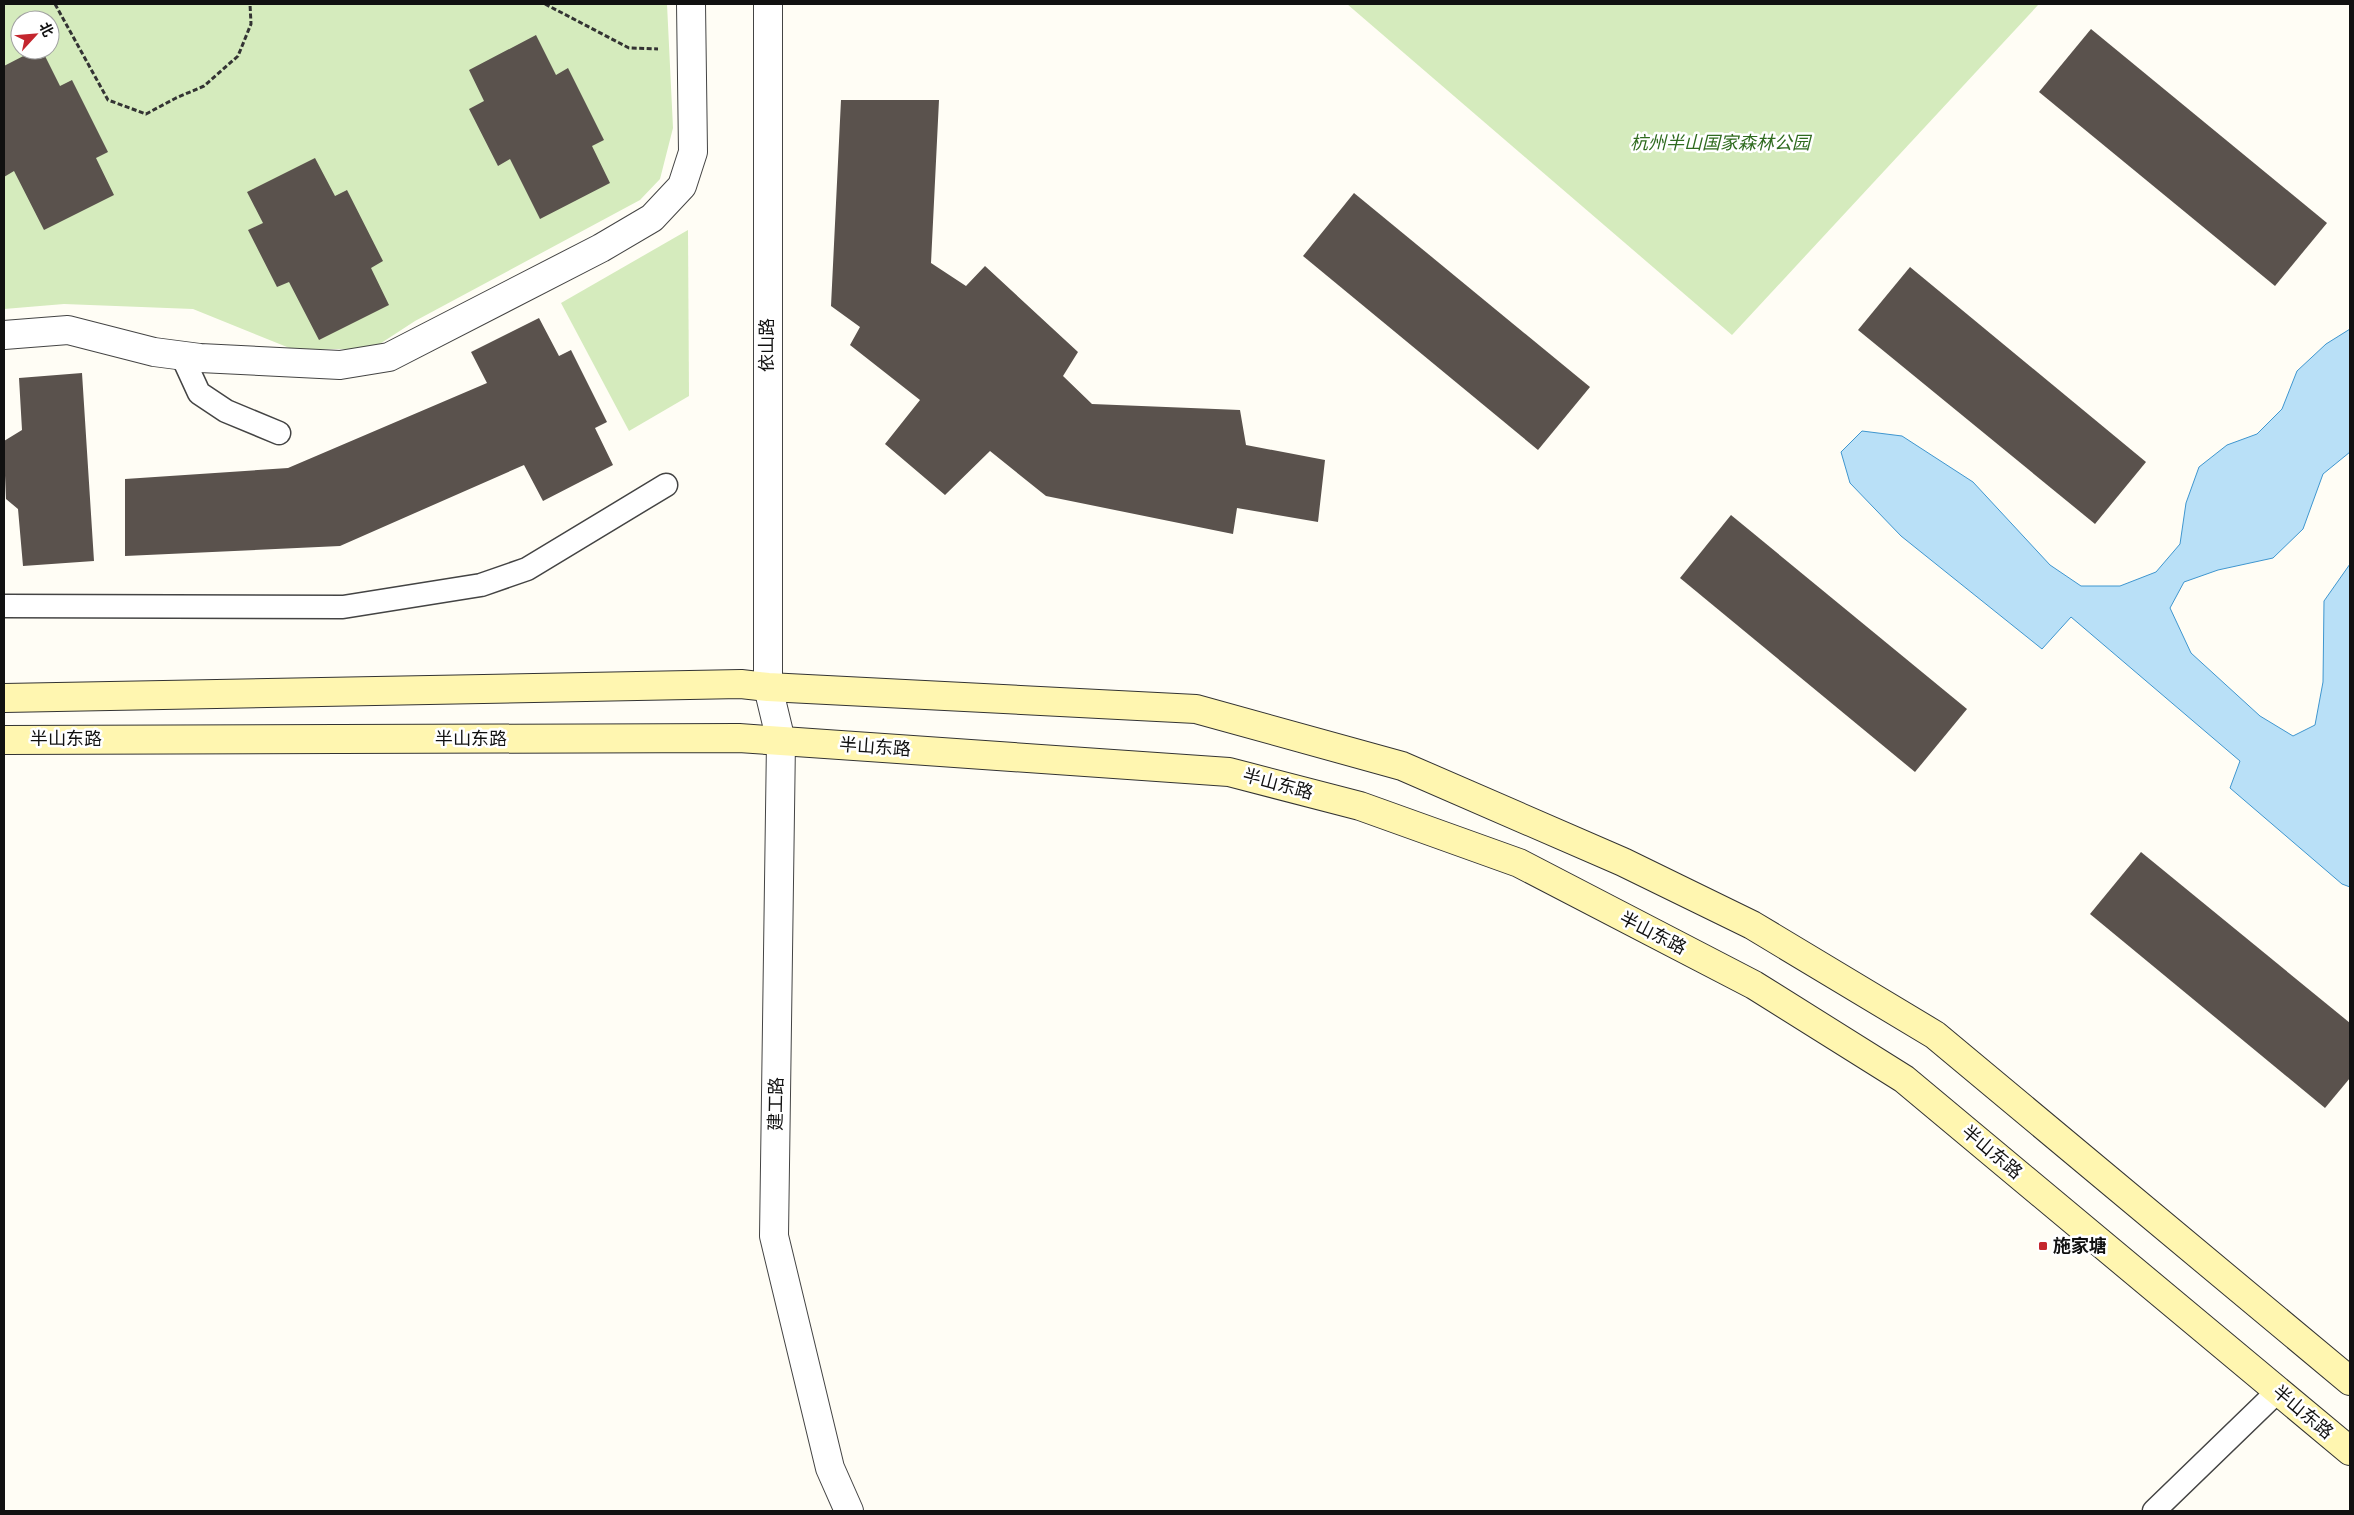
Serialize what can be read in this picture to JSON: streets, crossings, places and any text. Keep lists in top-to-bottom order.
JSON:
{
  "streets": {
    "main road": ["半山东路"],
    "street": ["依山路", "建工路"]
  },
  "crossings": [
    ["依山路", "建工路"],
    ["半山东路", "建工路"]
  ],
  "parks": ["杭州半山国家森林公园"],
  "places": {
    "transit": ["施家塘"]
  },
  "north": "top right"
}
